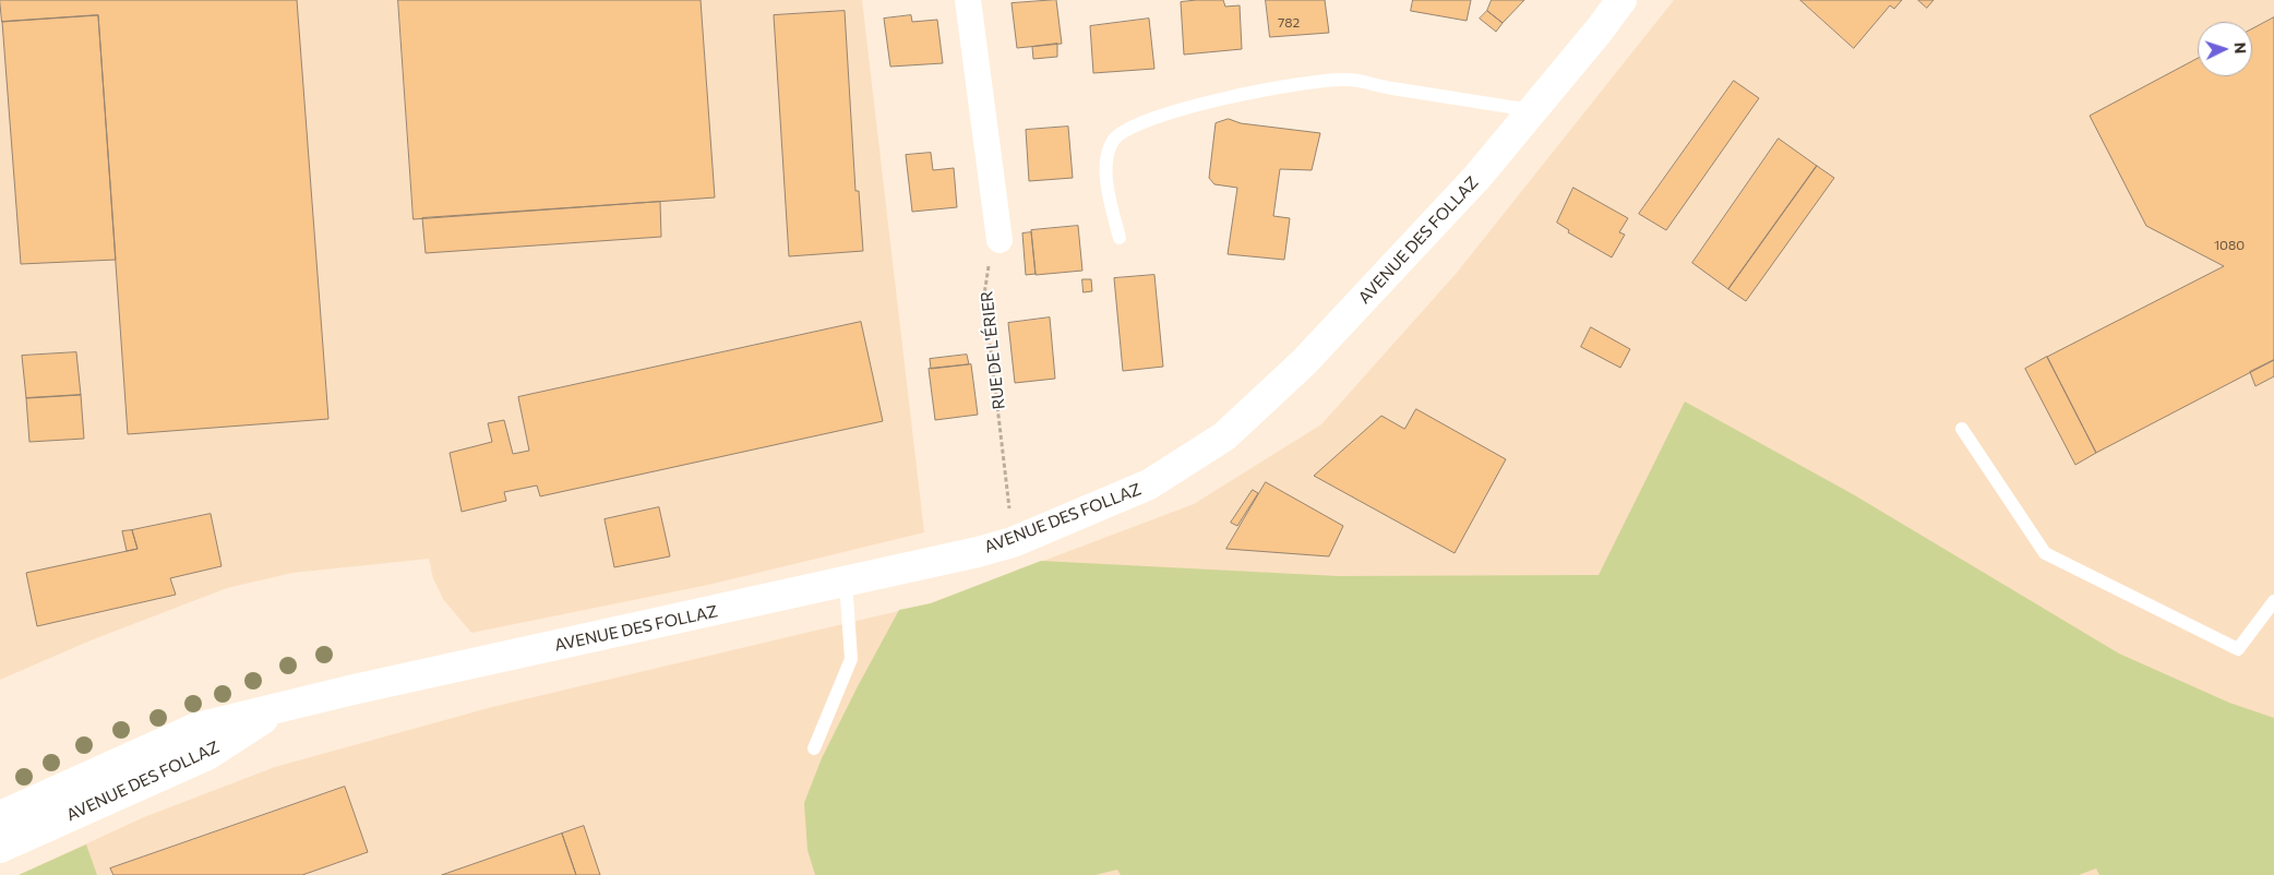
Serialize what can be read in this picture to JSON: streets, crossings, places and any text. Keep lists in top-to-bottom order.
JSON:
{
  "streets": {
    "street": ["AVENUE DES FOLLAZ"],
    "path": ["RUE DE L'ÉRIER"]
  },
  "crossings": [
    ["AVENUE DES FOLLAZ", "RUE DE L'ÉRIER"]
  ],
  "house_numbers": ["782", "1080"],
  "north": "right"
}
